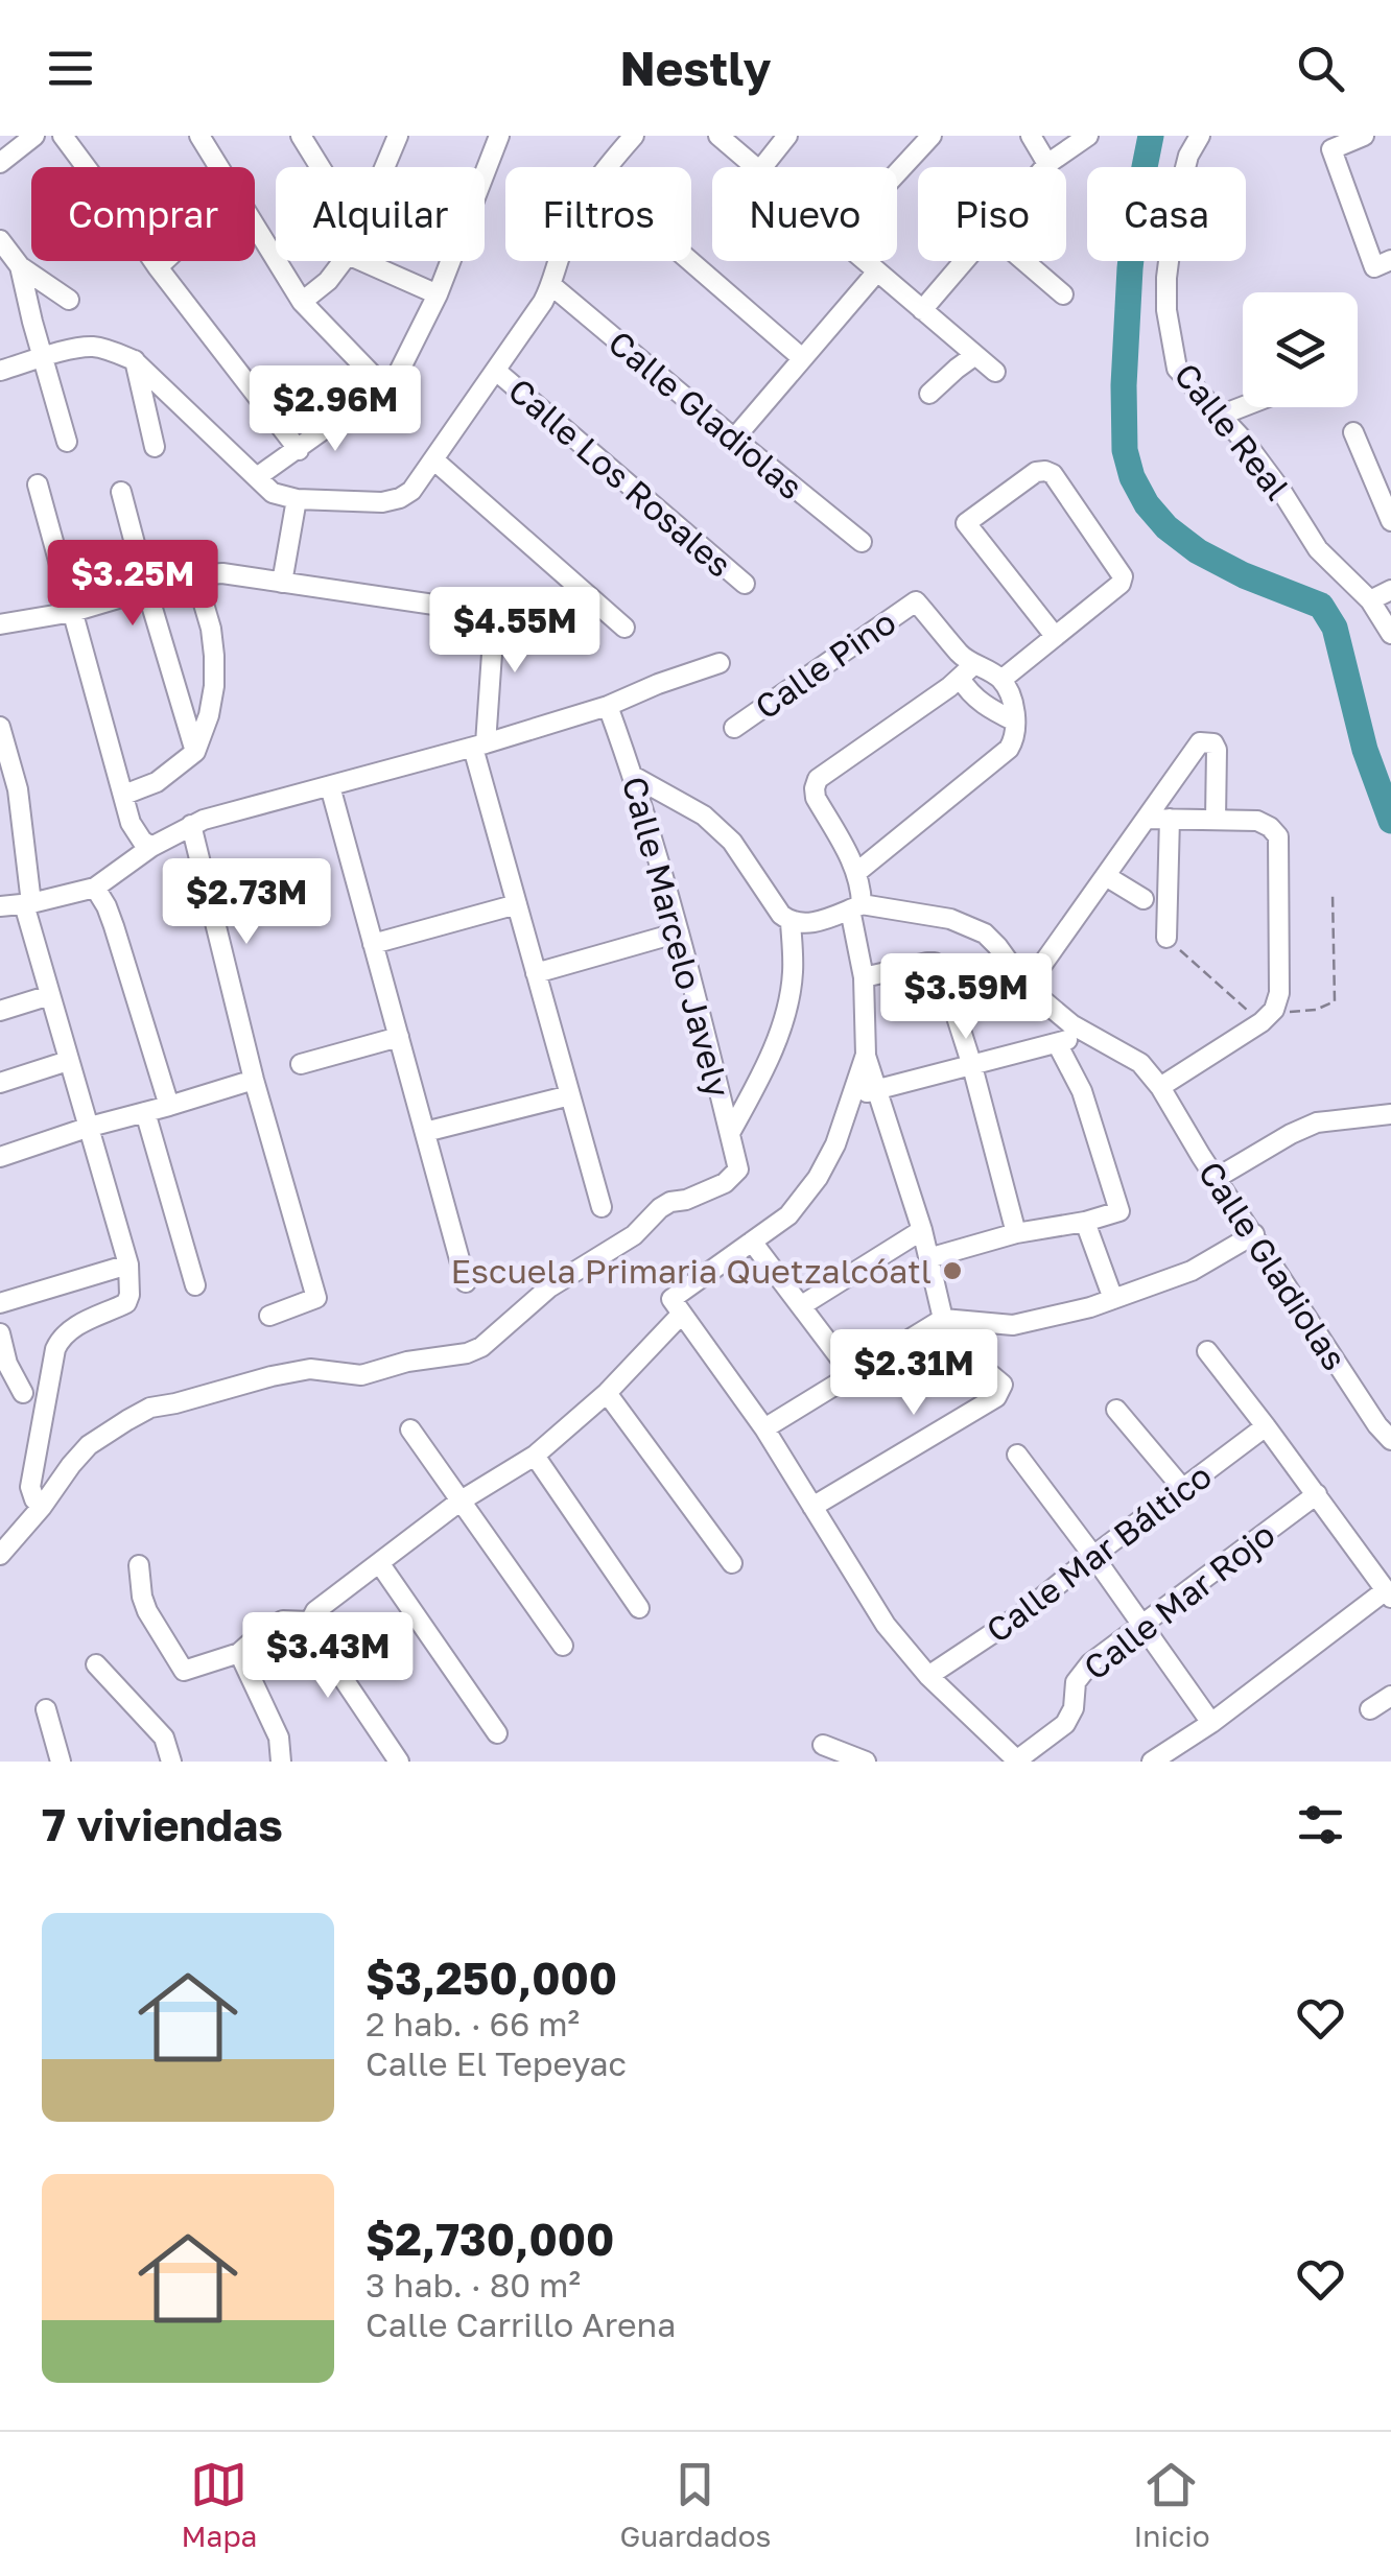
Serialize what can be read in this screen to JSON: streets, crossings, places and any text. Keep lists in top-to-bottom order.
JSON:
{
  "streets": {
    "street": [
      "Calle Gladiolas",
      "Calle Real",
      "Calle Los Rosales",
      "Calle Pino",
      "Calle Marcelo Javely",
      "Calle Mar Báltico",
      "Calle Mar Rojo"
    ]
  },
  "places": ["Escuela Primaria Quetzalcóatl"],
  "page": {
    "header": "Nestly",
    "chip": [
      "Comprar",
      "Alquilar",
      "Filtros",
      "Nuevo",
      "Piso",
      "Casa"
    ],
    "price": [
      "$2.96M",
      "$3.25M",
      "$4.55M",
      "$2.73M",
      "$3.59M",
      "$2.31M",
      "$3.43M"
    ],
    "heading": "7 viviendas",
    "list": [
      {
        "name": "$3,250,000",
        "note": "2 hab. · 66 m² · Calle El Tepeyac"
      },
      {
        "name": "$2,730,000",
        "note": "3 hab. · 80 m² · Calle Carrillo Arena"
      }
    ],
    "tabs": ["Mapa", "Guardados", "Inicio"]
  }
}
